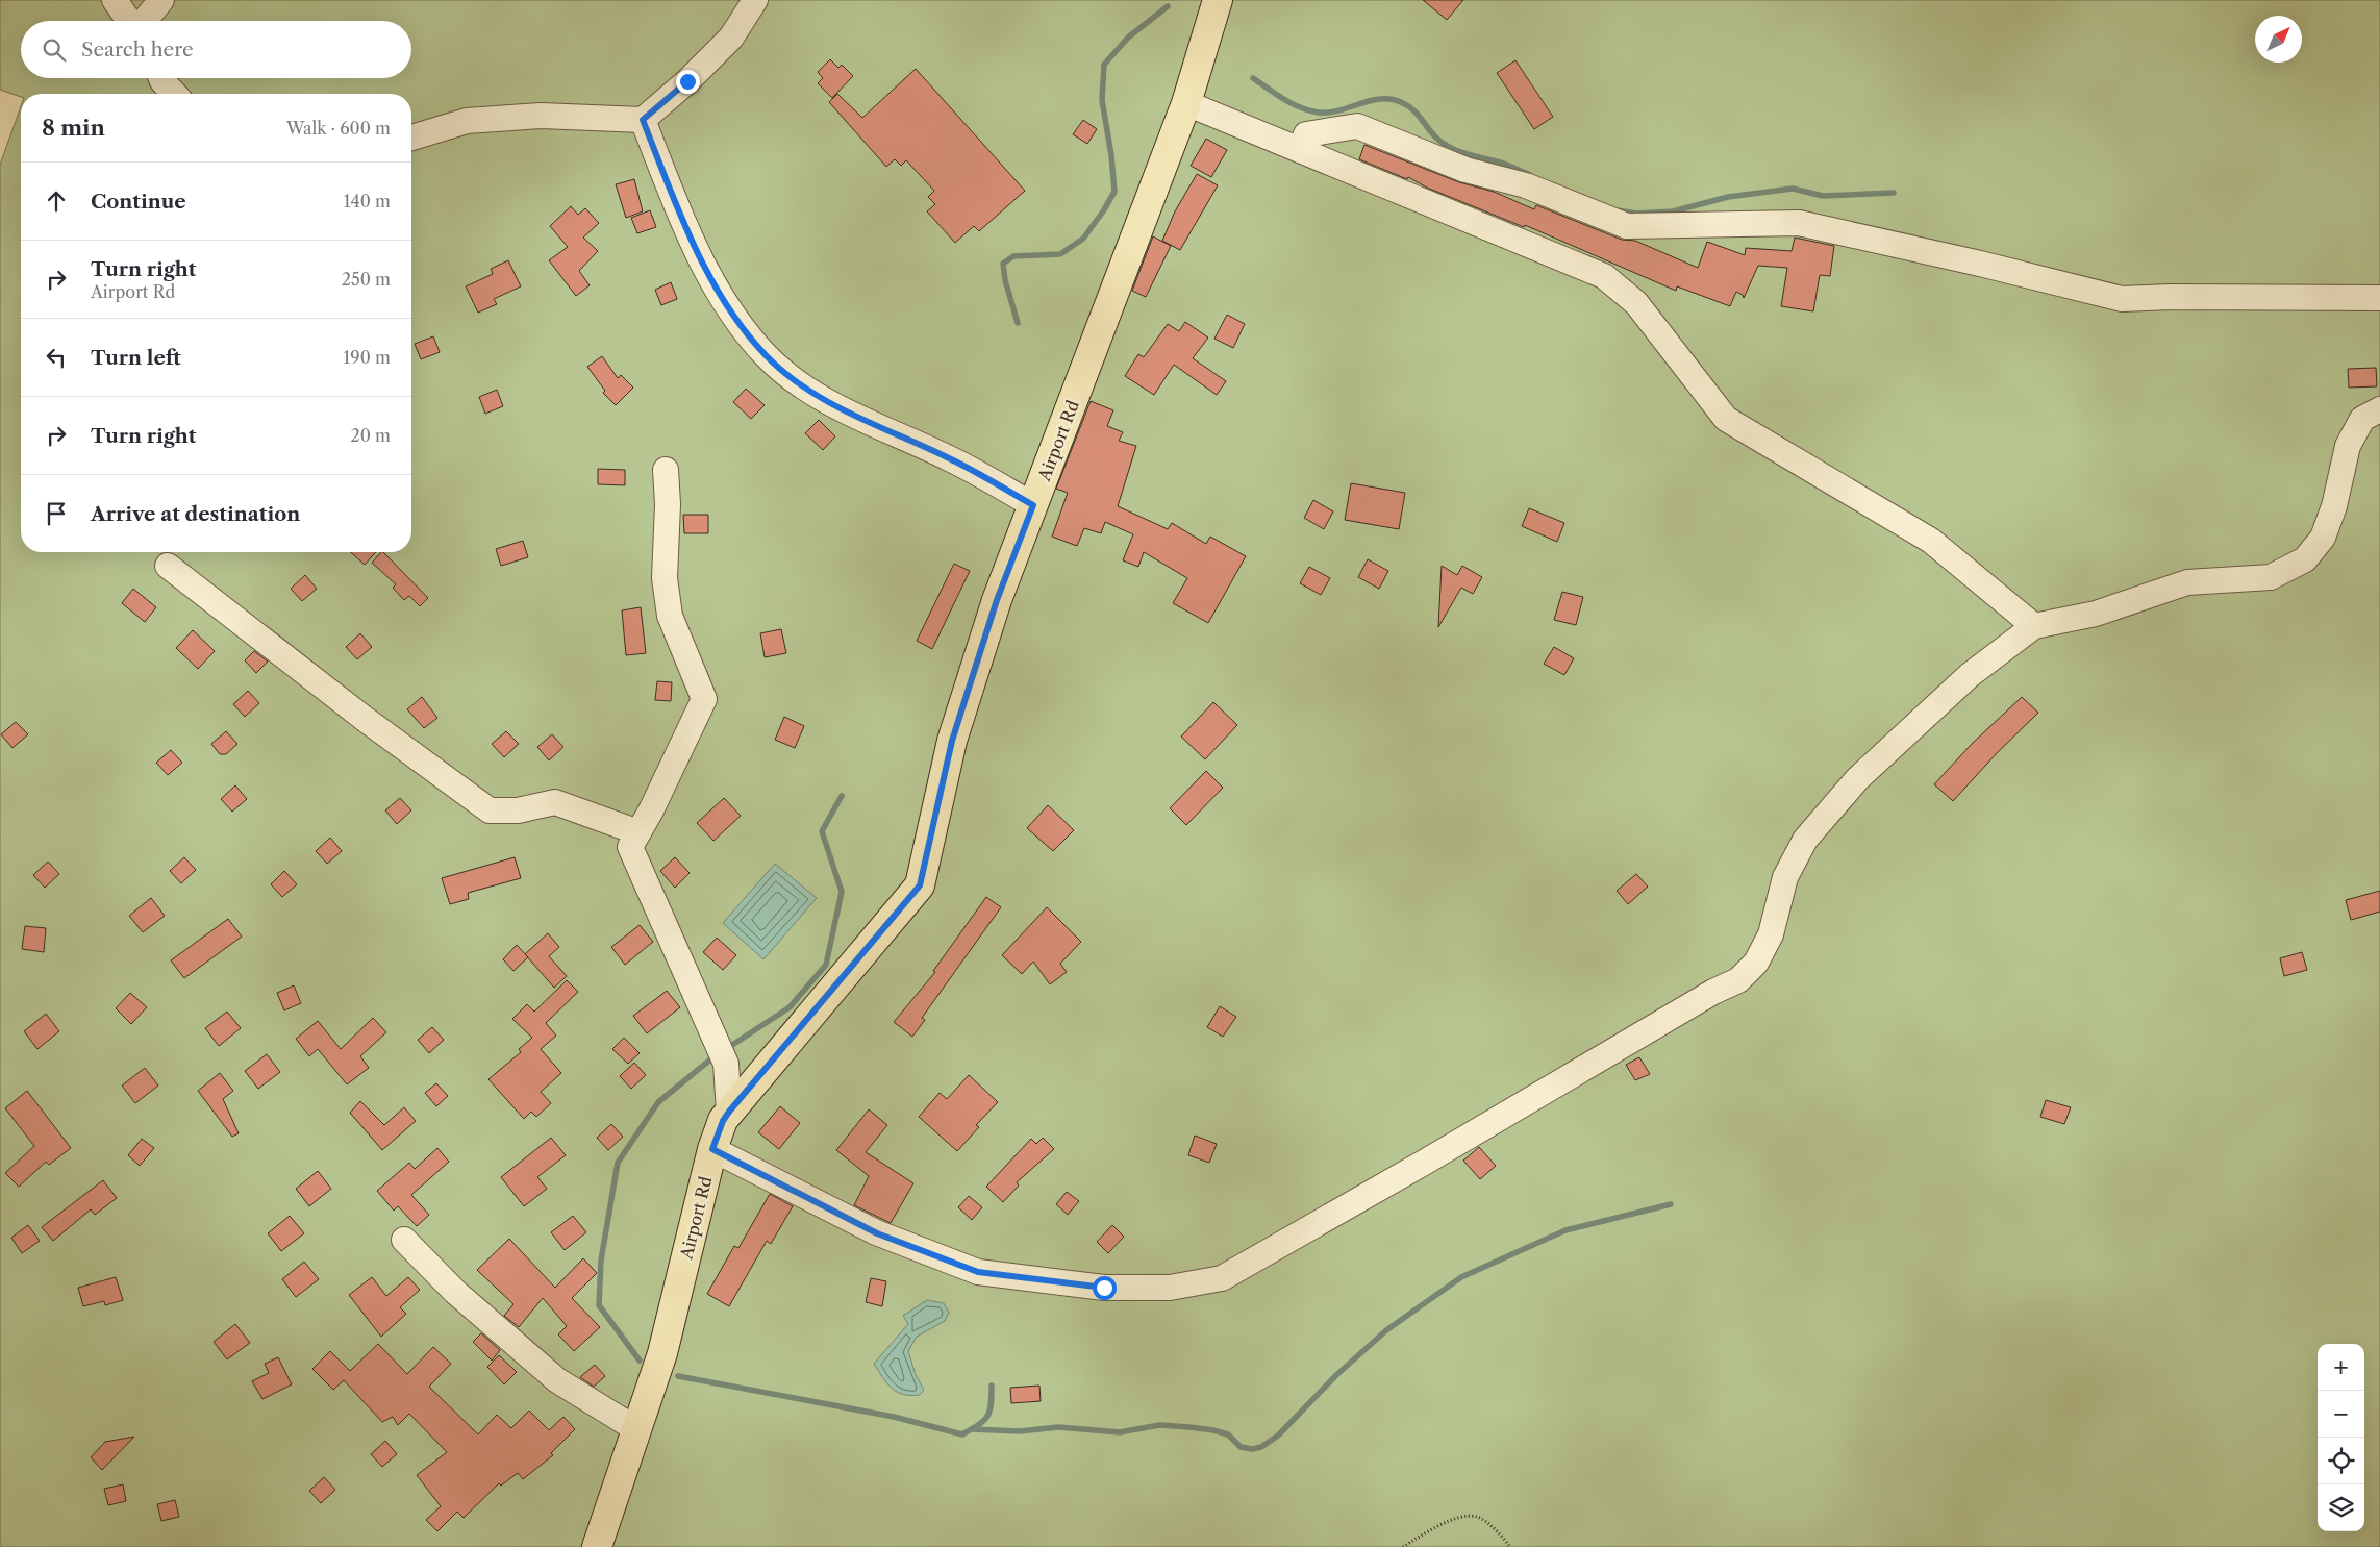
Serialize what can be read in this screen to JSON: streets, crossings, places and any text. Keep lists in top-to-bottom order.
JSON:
{
  "streets": {
    "main road": ["Airport Rd"]
  },
  "north": "top right",
  "page": {
    "search": "Search here",
    "heading": ["8 min", "Walk · 600 m"],
    "list": [
      ["Continue", "140 m"],
      ["Turn right", "Airport Rd", "250 m"],
      ["Turn left", "190 m"],
      ["Turn right", "20 m"],
      "Arrive at destination"
    ],
    "map_buttons": ["+", "−"]
  }
}
